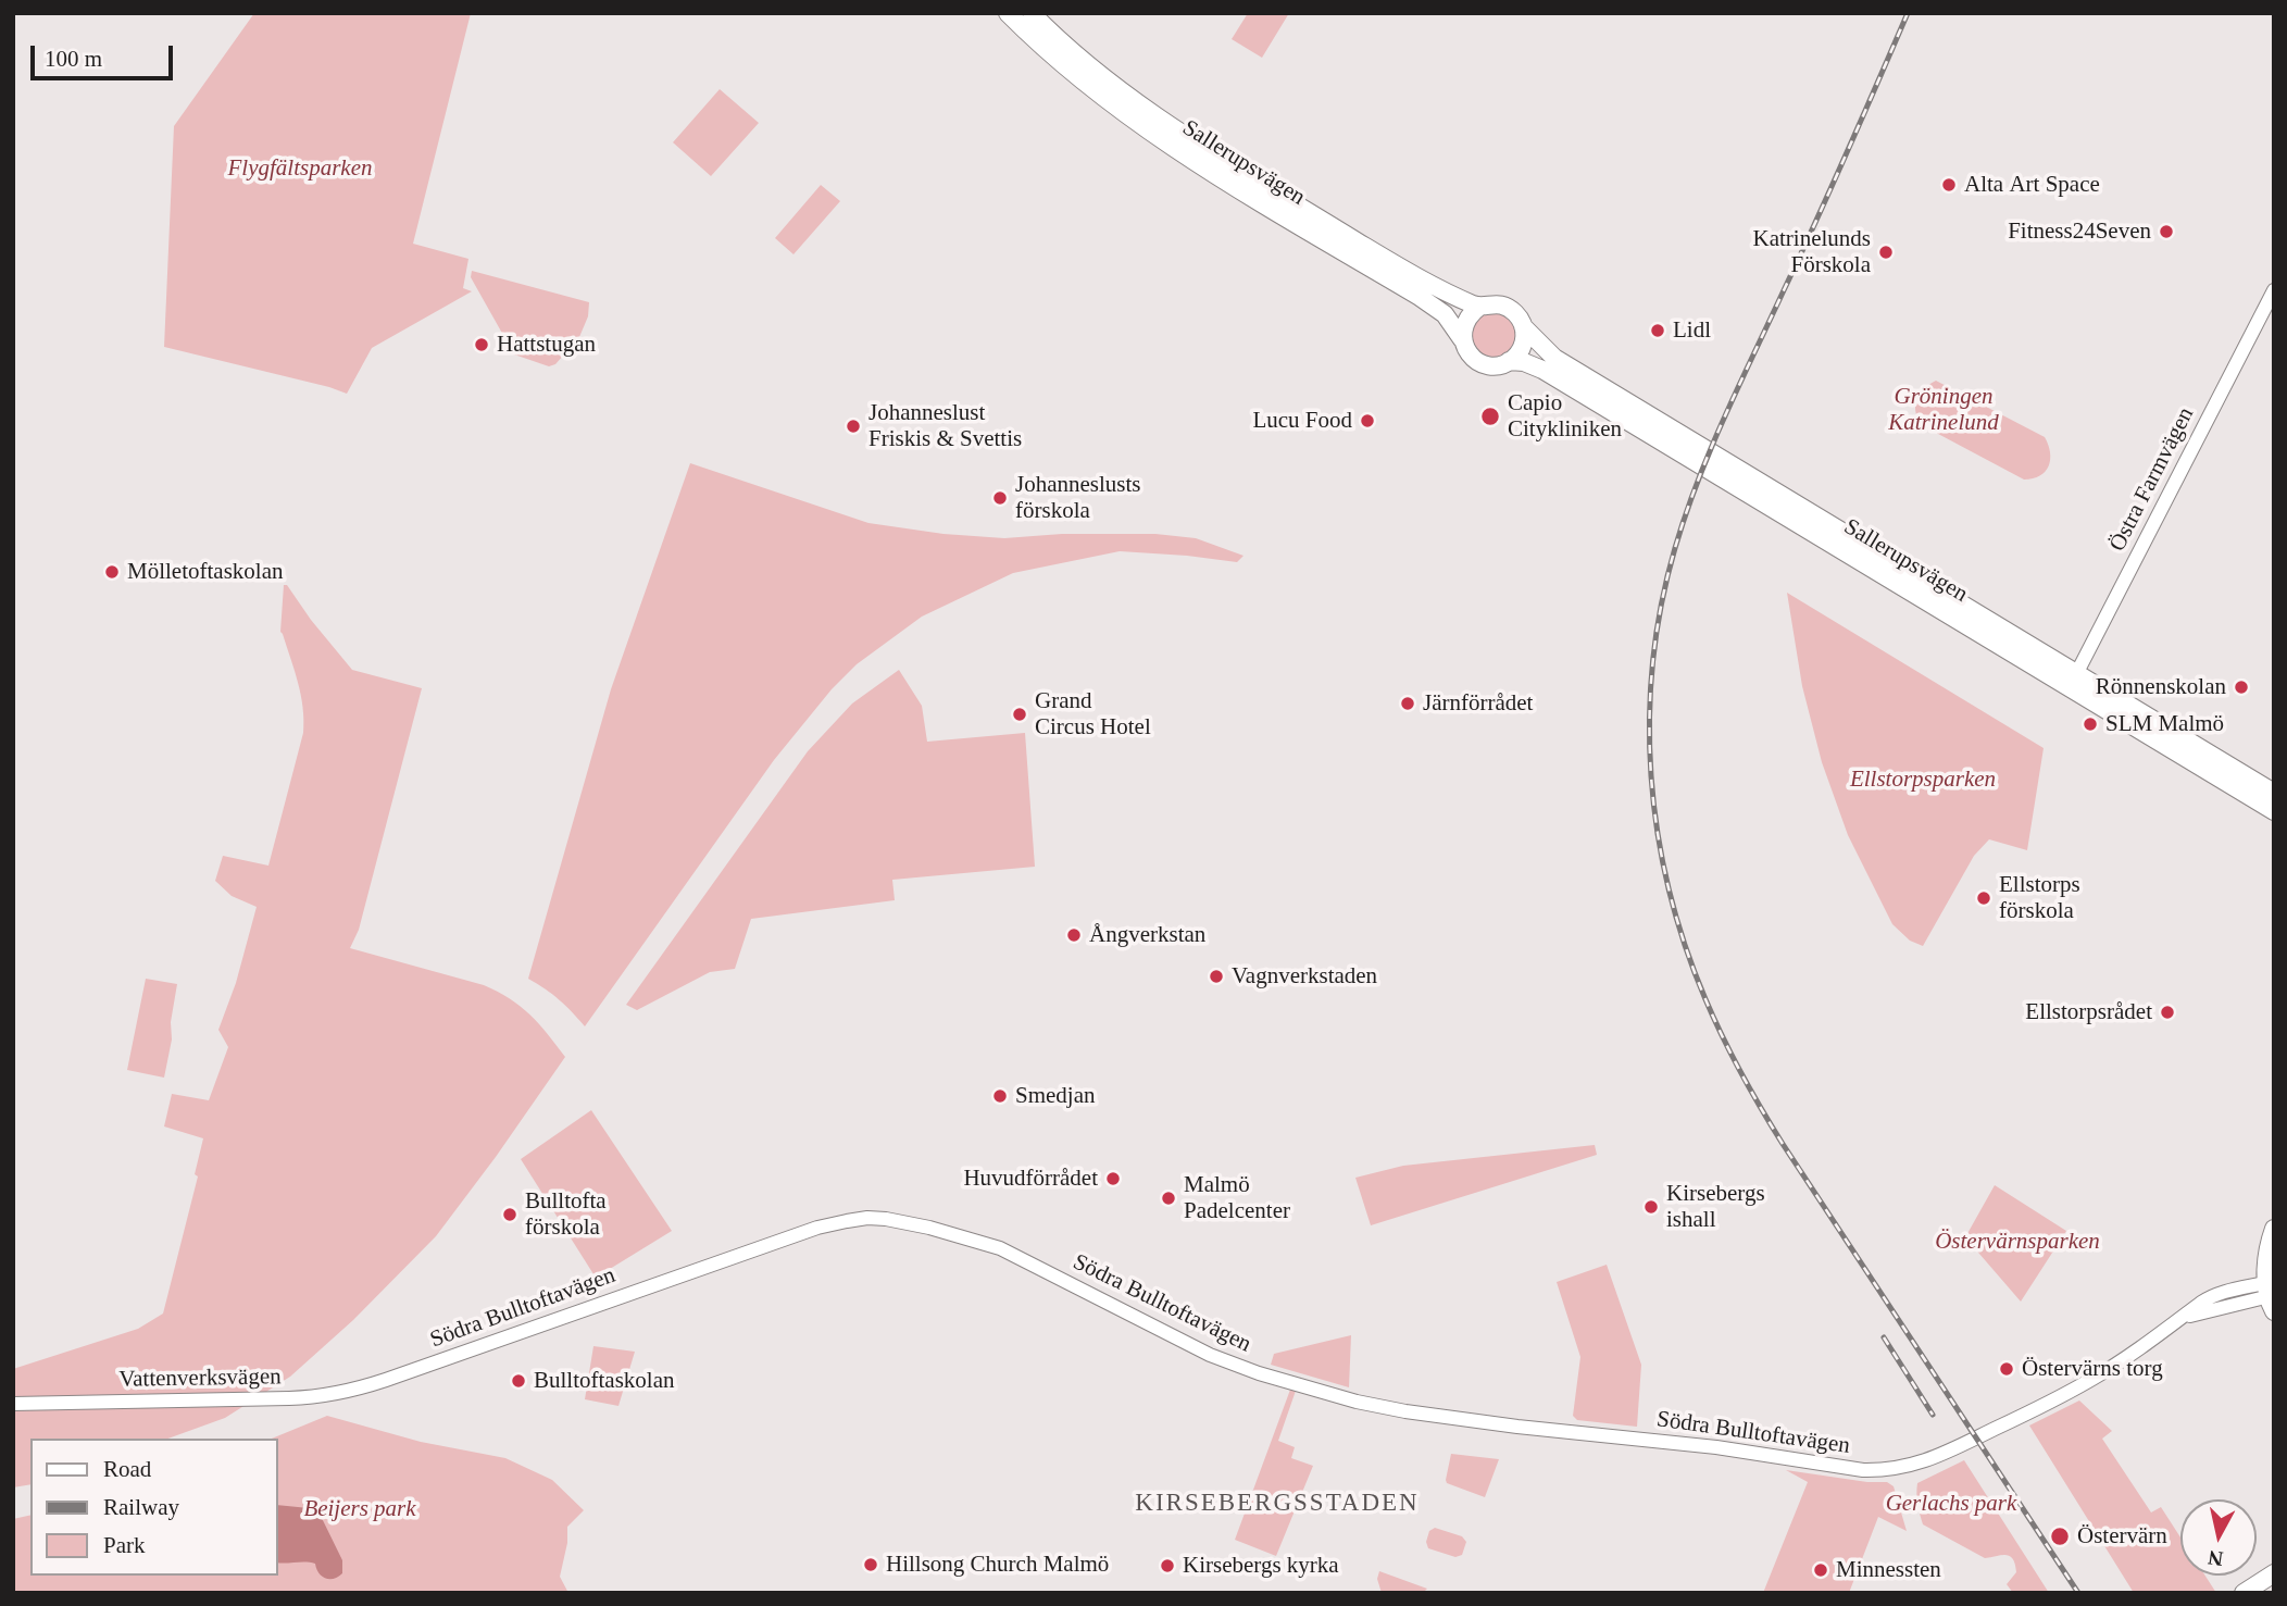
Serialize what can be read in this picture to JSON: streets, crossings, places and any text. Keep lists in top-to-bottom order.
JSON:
{
  "streets": {
    "main road": ["Sallerupsvägen"],
    "street": ["Östra Farmvägen", "Södra Bulltoftavägen", "Vattenverksvägen"]
  },
  "crossings": [
    ["Sallerupsvägen", "Östra Farmvägen"],
    ["Södra Bulltoftavägen", "Vattenverksvägen"]
  ],
  "districts": ["KIRSEBERGSSTADEN"],
  "parks": [
    "Flygfältsparken",
    "Gröningen Katrinelund",
    "Ellstorpsparken",
    "Östervärnsparken",
    "Gerlachs park",
    "Beijers park"
  ],
  "places": [
    "Alta Art Space",
    "Fitness24Seven",
    "Katrinelunds Förskola",
    "Lidl",
    "Hattstugan",
    "Capio Citykliniken",
    "Lucu Food",
    "Johanneslust Friskis & Svettis",
    "Johanneslusts förskola",
    "Mölletoftaskolan",
    "Rönnenskolan",
    "Järnförrådet",
    "Grand Circus Hotel",
    "SLM Malmö",
    "Ellstorps förskola",
    "Ångverkstan",
    "Vagnverkstaden",
    "Ellstorpsrådet",
    "Smedjan",
    "Huvudförrådet",
    "Malmö Padelcenter",
    "Kirsebergs ishall",
    "Bulltofta förskola",
    "Östervärns torg",
    "Bulltoftaskolan",
    "Östervärn",
    "Hillsong Church Malmö",
    "Kirsebergs kyrka",
    "Minnessten"
  ],
  "legend": ["Road", "Railway", "Park"],
  "scale_bar": "100 m",
  "north": "bottom"
}
